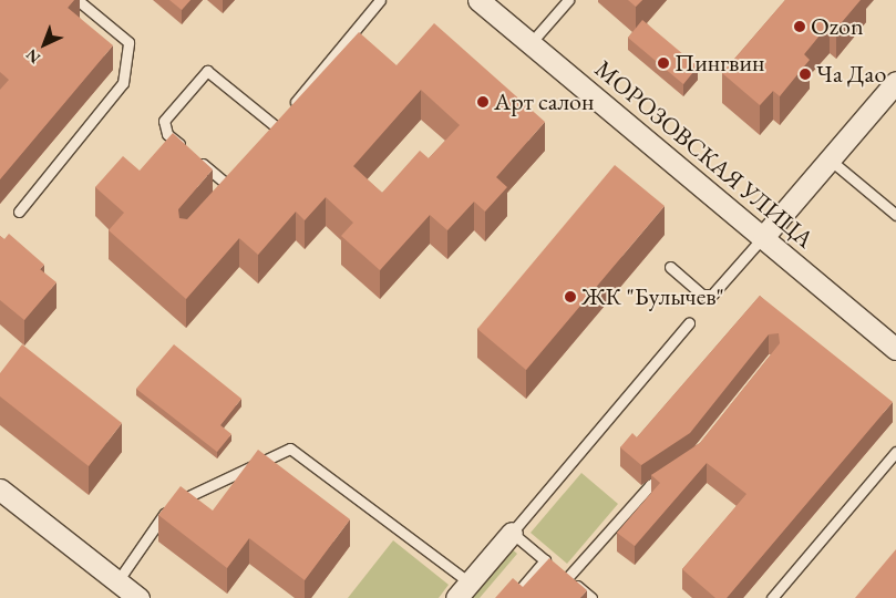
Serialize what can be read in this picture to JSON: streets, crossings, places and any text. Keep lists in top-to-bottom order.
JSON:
{
  "streets": {
    "street": ["МОРОЗОВСКАЯ УЛИЦА"]
  },
  "places": [
    "Ozon",
    "Пингвин",
    "Ча Дао",
    "Арт салон",
    "ЖК \"Булычев\""
  ],
  "north": "bottom left"
}
